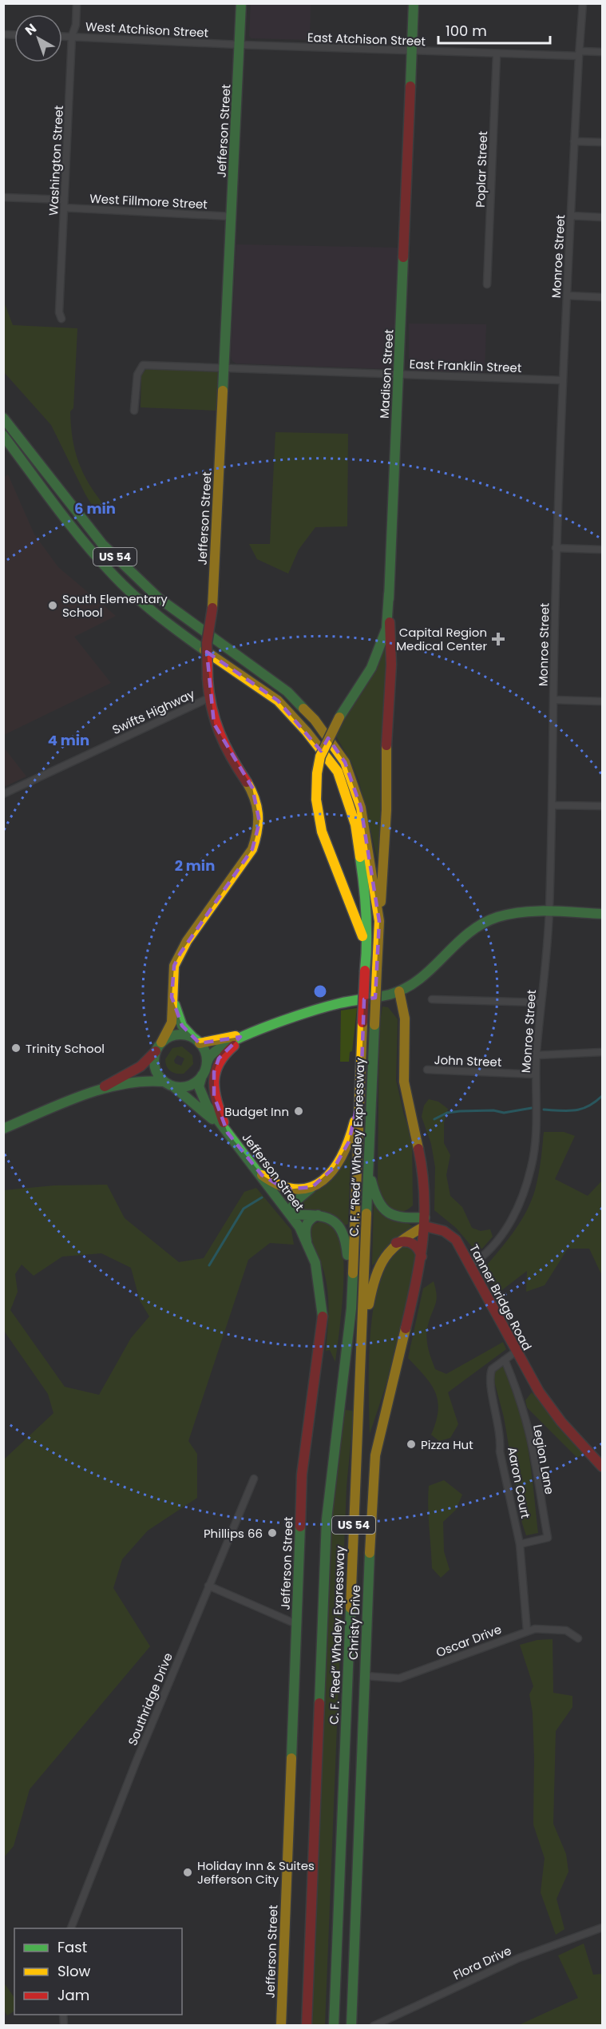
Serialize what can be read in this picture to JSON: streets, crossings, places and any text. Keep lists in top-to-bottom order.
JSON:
{
  "streets": {
    "main road": [
      "Jefferson Street",
      "Madison Street",
      "US 54",
      "C. F. “Red” Whaley Expressway",
      "Tanner Bridge Road",
      "Christy Drive"
    ],
    "street": [
      "West Atchison Street",
      "East Atchison Street",
      "Washington Street",
      "Poplar Street",
      "West Fillmore Street",
      "Monroe Street",
      "East Franklin Street",
      "Swifts Highway",
      "John Street",
      "Legion Lane",
      "Aaron Court",
      "Oscar Drive",
      "Southridge Drive",
      "Flora Drive"
    ]
  },
  "crossings": [
    ["West Atchison Street", "East Atchison Street"],
    ["West Atchison Street", "Jefferson Street"],
    ["West Atchison Street", "Washington Street"],
    ["East Atchison Street", "Jefferson Street"],
    ["East Atchison Street", "Poplar Street"],
    ["East Atchison Street", "Monroe Street"],
    ["East Atchison Street", "Madison Street"],
    ["Jefferson Street", "West Fillmore Street"],
    ["Jefferson Street", "East Franklin Street"],
    ["Jefferson Street", "Swifts Highway"],
    ["Washington Street", "West Fillmore Street"],
    ["Monroe Street", "East Franklin Street"],
    ["Monroe Street", "John Street"],
    ["Monroe Street", "Tanner Bridge Road"],
    ["East Franklin Street", "Madison Street"],
    ["Madison Street", "C. F. “Red” Whaley Expressway"],
    ["Tanner Bridge Road", "Aaron Court"],
    ["Tanner Bridge Road", "Christy Drive"],
    ["Legion Lane", "Aaron Court"],
    ["Aaron Court", "Oscar Drive"],
    ["Christy Drive", "Oscar Drive"]
  ],
  "places": {
    "other": [
      "South Elementary School",
      "Trinity School",
      "Budget Inn",
      "Pizza Hut",
      "Phillips 66",
      "Holiday Inn & Suites Jefferson City"
    ],
    "health": ["Capital Region Medical Center"]
  },
  "legend": ["Fast", "Slow", "Jam"],
  "scale_bar": "100 m",
  "north": "top left",
  "rings": ["6 min", "4 min", "2 min"]
}
